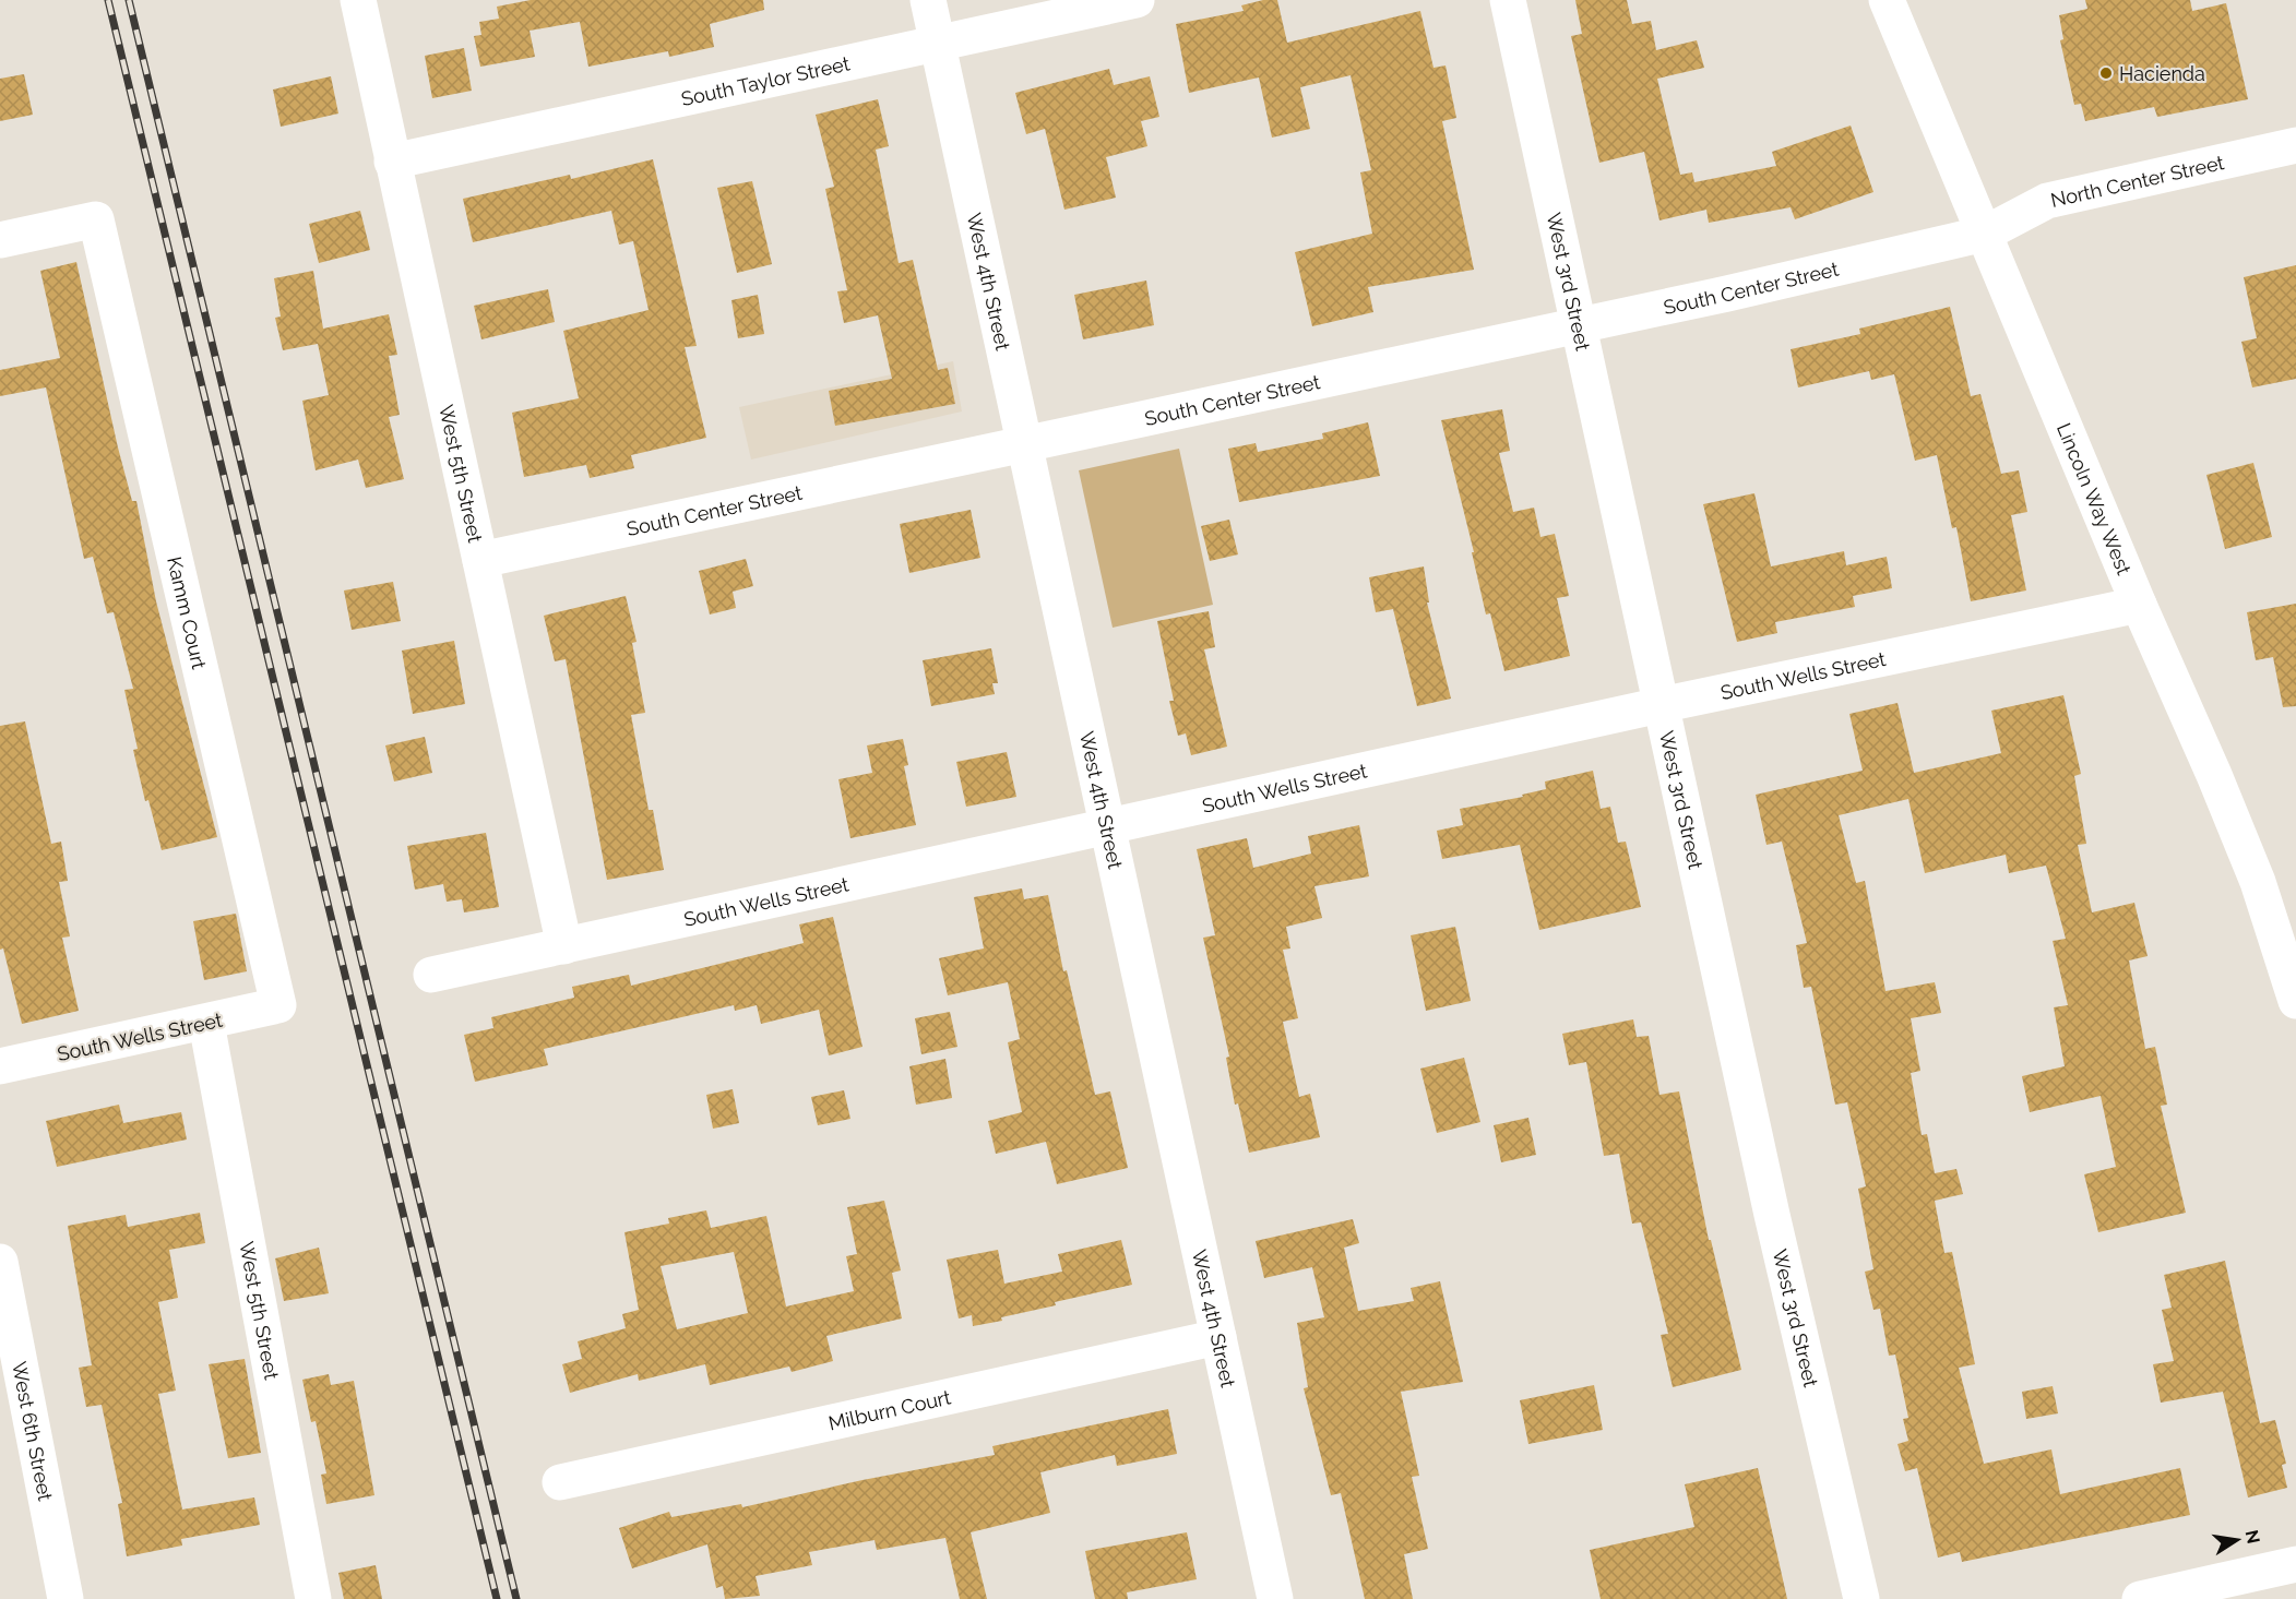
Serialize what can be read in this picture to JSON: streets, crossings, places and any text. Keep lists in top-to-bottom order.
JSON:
{
  "streets": {
    "street": [
      "South Taylor Street",
      "North Center Street",
      "West 4th Street",
      "West 3rd Street",
      "South Center Street",
      "West 5th Street",
      "Lincoln Way West",
      "Kamm Court",
      "South Wells Street",
      "Milburn Court",
      "West 6th Street"
    ]
  },
  "crossings": [
    ["South Taylor Street", "West 4th Street"],
    ["South Taylor Street", "West 5th Street"],
    ["North Center Street", "South Center Street"],
    ["North Center Street", "Lincoln Way West"],
    ["West 4th Street", "South Center Street"],
    ["West 4th Street", "South Wells Street"],
    ["West 4th Street", "Milburn Court"],
    ["West 3rd Street", "South Center Street"],
    ["West 3rd Street", "South Wells Street"],
    ["South Center Street", "West 5th Street"],
    ["South Center Street", "Lincoln Way West"],
    ["West 5th Street", "South Wells Street"],
    ["Lincoln Way West", "South Wells Street"],
    ["Kamm Court", "South Wells Street"]
  ],
  "places": ["Hacienda"],
  "north": "right"
}
